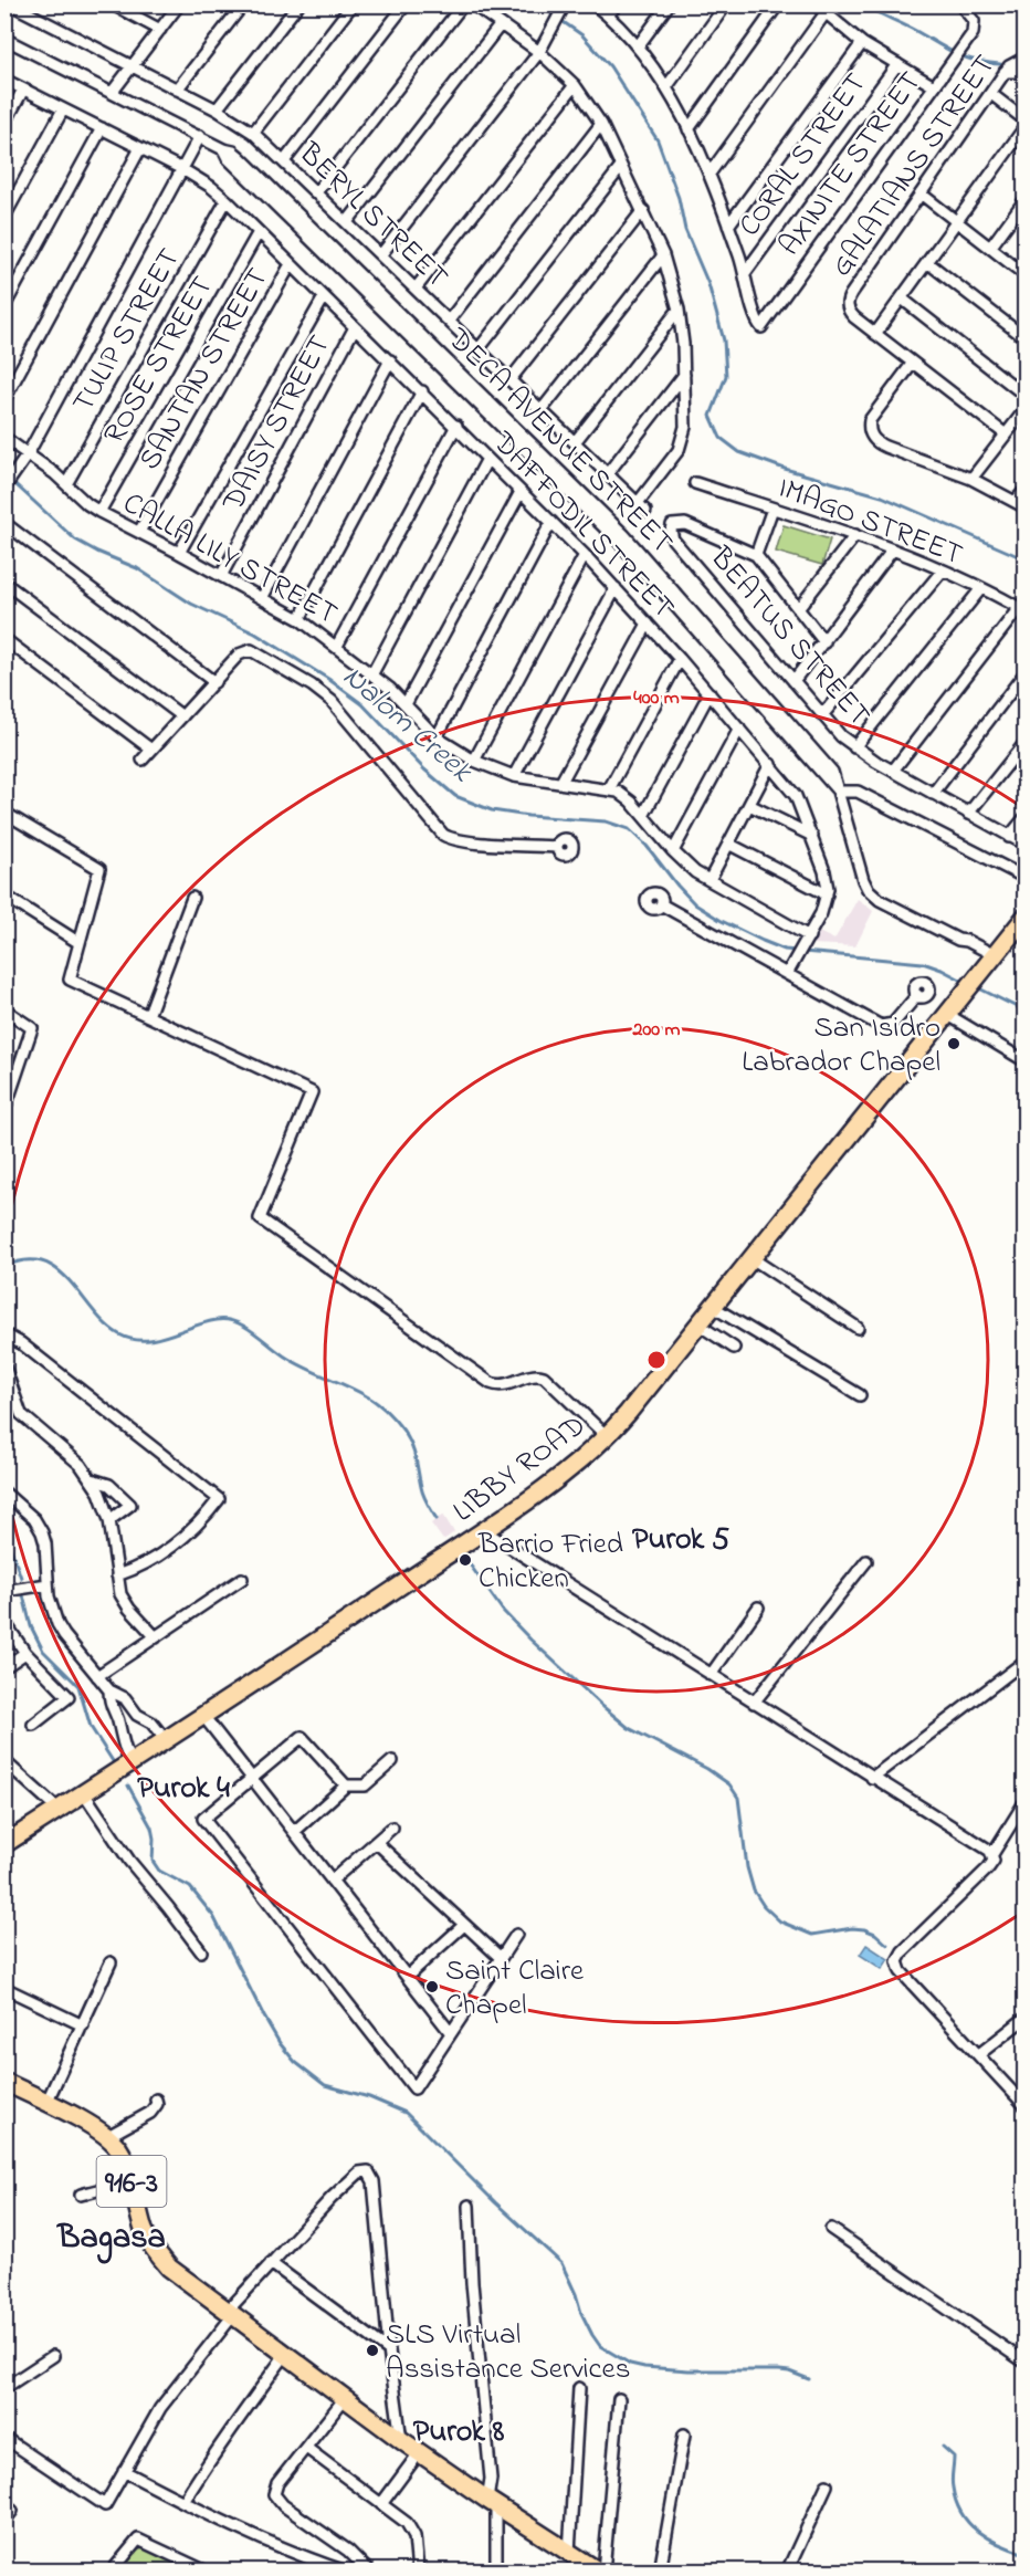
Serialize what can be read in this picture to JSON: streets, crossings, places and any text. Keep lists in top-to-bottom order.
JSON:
{
  "streets": {
    "main road": ["LIBBY ROAD", "916-3"],
    "street": [
      "CORAL STREET",
      "AXINITE STREET",
      "GALATIANS STREET",
      "BERYL STREET",
      "TULIP STREET",
      "ROSE STREET",
      "SANTAN STREET",
      "DAISY STREET",
      "DECA AVENUE STREET",
      "IMAGO STREET",
      "DAFFODIL STREET",
      "CALLA LILY STREET",
      "BEATUS STREET"
    ]
  },
  "crossings": [
    ["CORAL STREET", "AXINITE STREET"],
    ["TULIP STREET", "DAFFODIL STREET"],
    ["TULIP STREET", "CALLA LILY STREET"],
    ["ROSE STREET", "DAFFODIL STREET"],
    ["ROSE STREET", "CALLA LILY STREET"],
    ["SANTAN STREET", "DAFFODIL STREET"],
    ["SANTAN STREET", "CALLA LILY STREET"],
    ["DAISY STREET", "DAFFODIL STREET"],
    ["DAISY STREET", "CALLA LILY STREET"],
    ["DECA AVENUE STREET", "LIBBY ROAD"]
  ],
  "districts": [
    "Purok 5",
    "Purok 4",
    "Bagasa",
    "Purok 8"
  ],
  "water": ["Nalom Creek"],
  "places": [
    "San Isidro Labrador Chapel",
    "Barrio Fried Chicken",
    "Saint Claire Chapel",
    "SLS Virtual Assistance Services"
  ],
  "rings": ["400 m", "200 m"]
}
